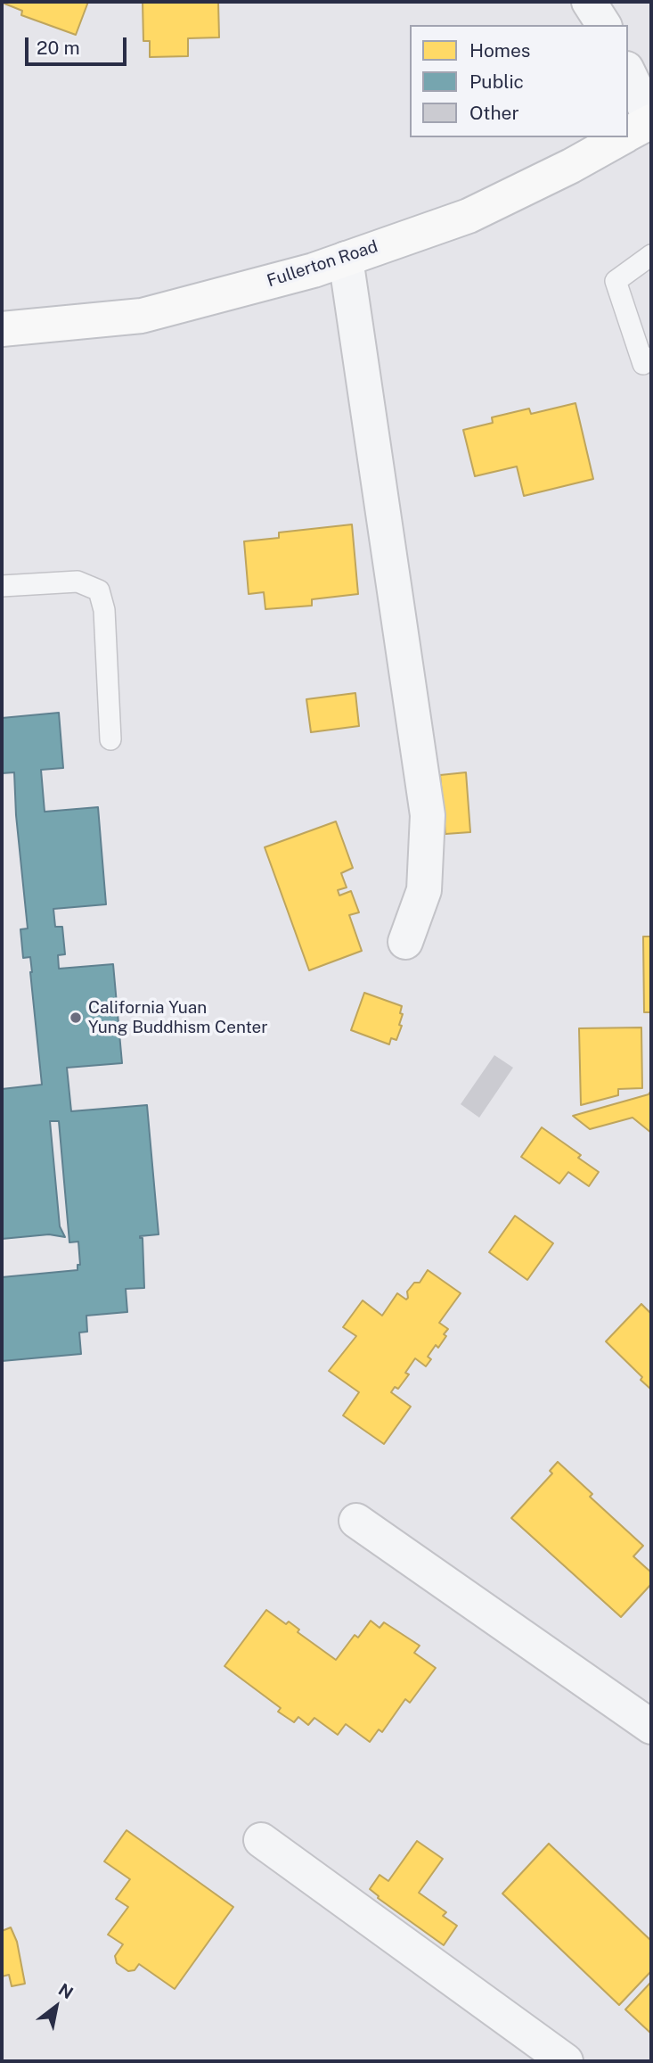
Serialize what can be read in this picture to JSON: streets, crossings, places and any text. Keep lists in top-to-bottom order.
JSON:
{
  "streets": {
    "main road": ["Fullerton Road"]
  },
  "places": ["California Yuan Yung Buddhism Center"],
  "legend": ["Homes", "Public", "Other"],
  "scale_bar": "20 m",
  "north": "top right"
}
